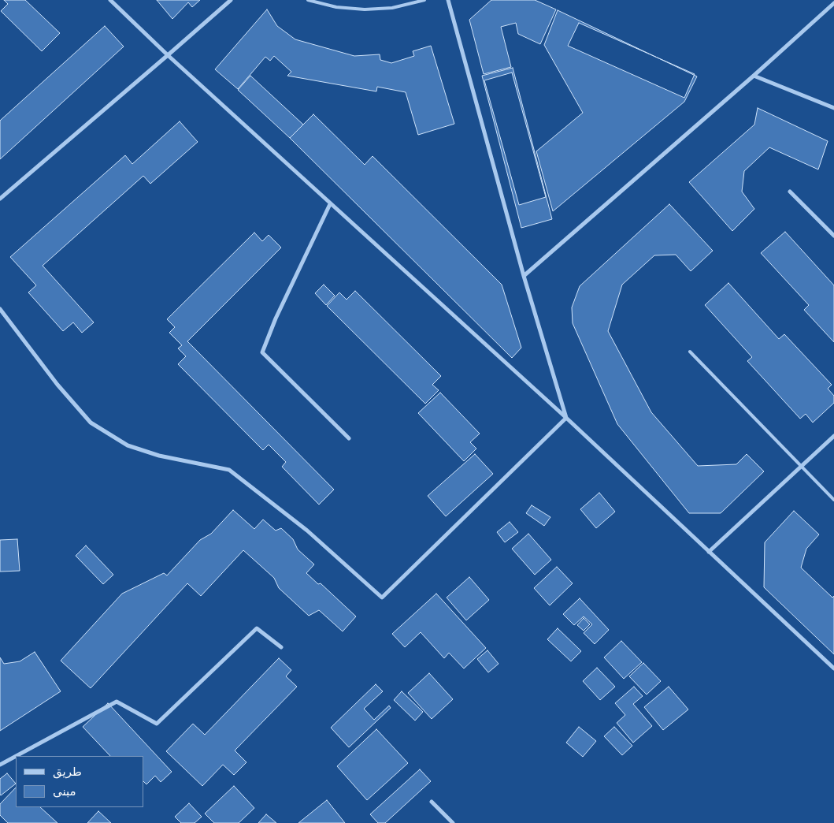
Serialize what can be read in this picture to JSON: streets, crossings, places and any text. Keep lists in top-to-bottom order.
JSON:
{
  "legend": ["طريق", "مبنى"]
}
